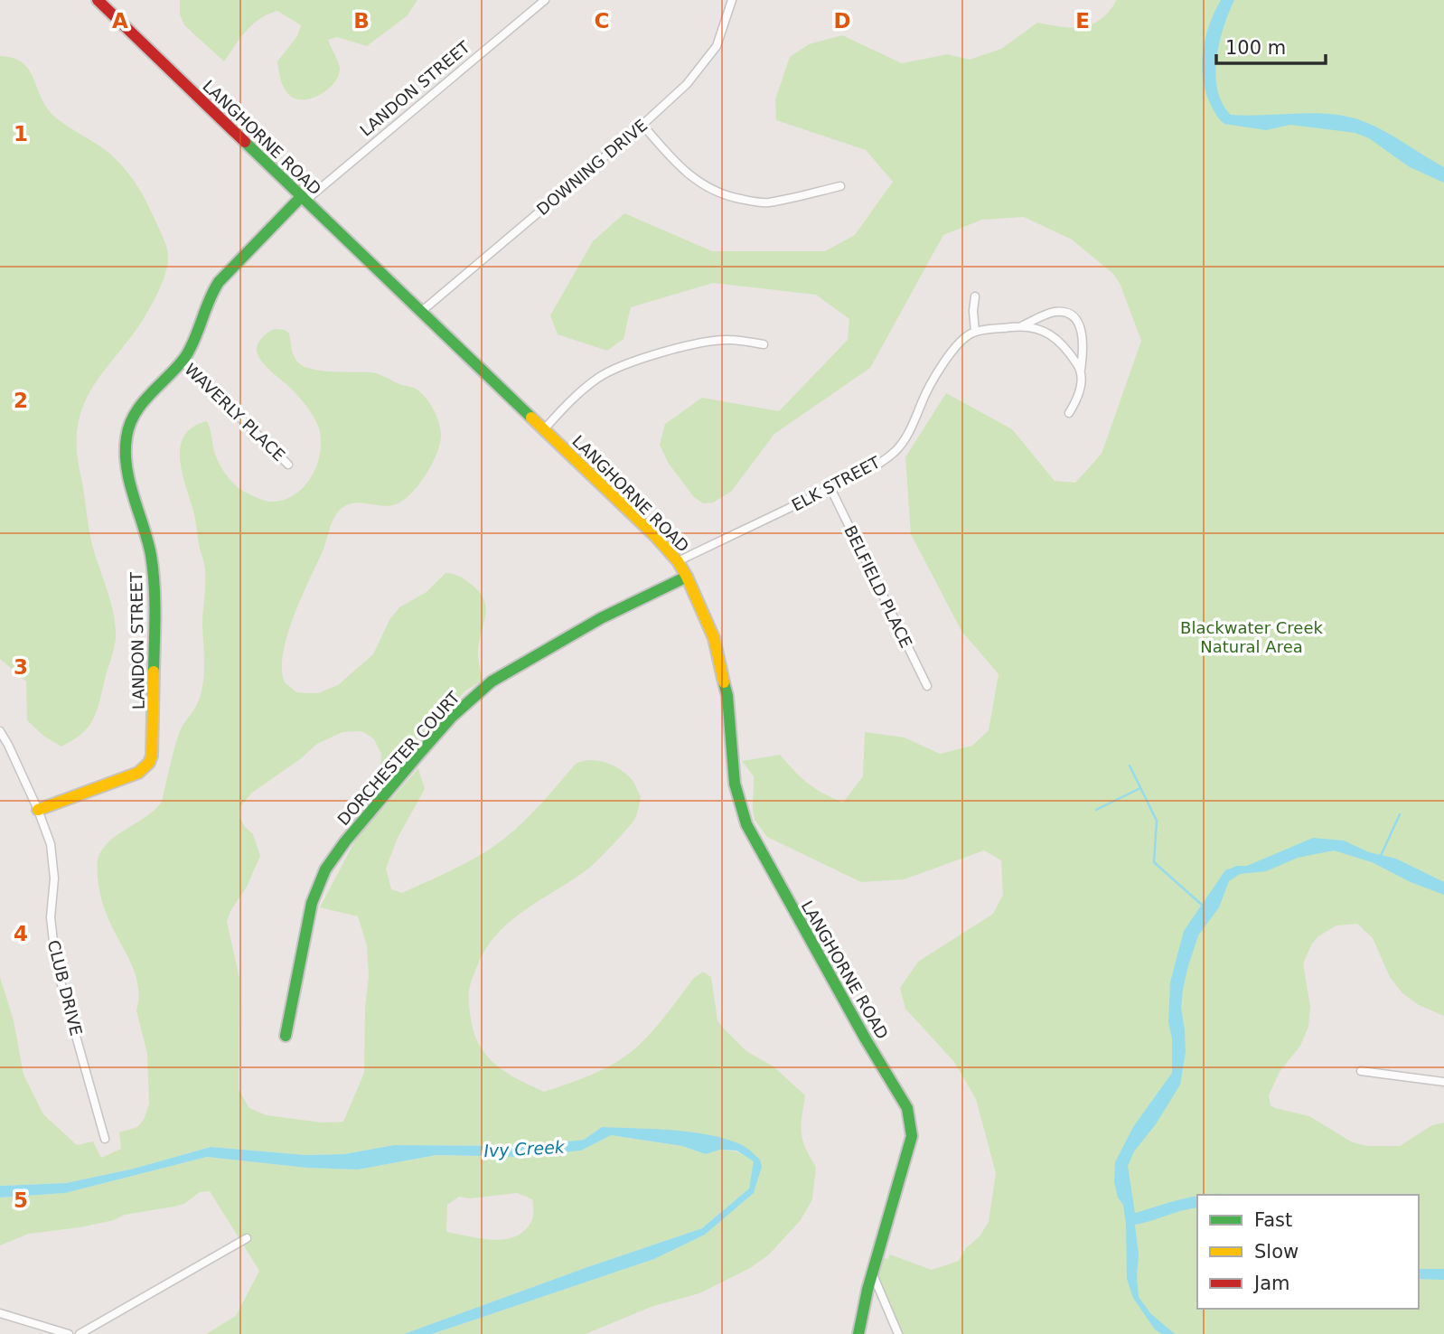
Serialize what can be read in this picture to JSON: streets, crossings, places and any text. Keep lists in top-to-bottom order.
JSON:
{
  "streets": {
    "main road": ["LANDON STREET", "LANGHORNE ROAD", "DORCHESTER COURT"],
    "street": [
      "DOWNING DRIVE",
      "WAVERLY PLACE",
      "ELK STREET",
      "BELFIELD PLACE",
      "CLUB DRIVE"
    ]
  },
  "crossings": [
    ["LANDON STREET", "LANGHORNE ROAD"],
    ["LANDON STREET", "WAVERLY PLACE"],
    ["LANDON STREET", "CLUB DRIVE"],
    ["LANGHORNE ROAD", "DOWNING DRIVE"],
    ["LANGHORNE ROAD", "ELK STREET"],
    ["LANGHORNE ROAD", "DORCHESTER COURT"],
    ["ELK STREET", "BELFIELD PLACE"]
  ],
  "water": ["Ivy Creek"],
  "parks": ["Blackwater Creek Natural Area"],
  "legend": ["Fast", "Slow", "Jam"],
  "scale_bar": "100 m",
  "grid": {
    "columns": [
      "A",
      "B",
      "C",
      "D",
      "E"
    ],
    "rows": [
      "1",
      "2",
      "3",
      "4",
      "5"
    ]
  }
}
